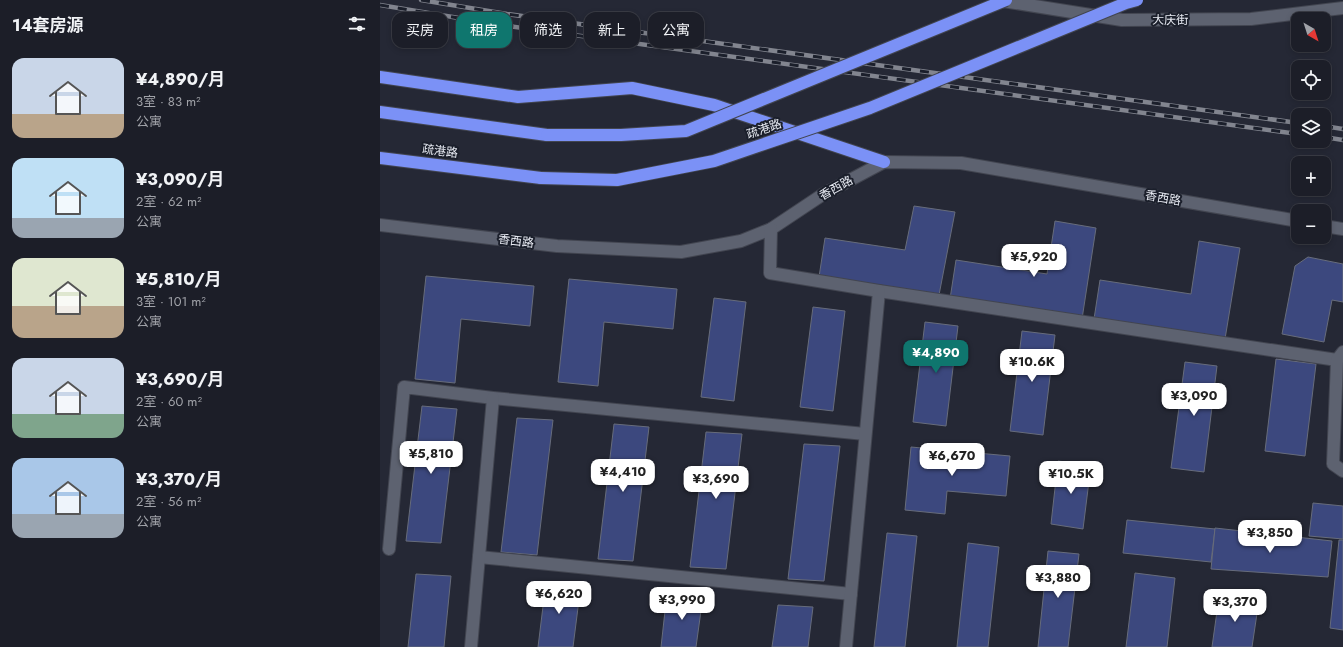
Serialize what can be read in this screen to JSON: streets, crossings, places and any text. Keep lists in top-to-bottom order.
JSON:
{
  "streets": {
    "highway": ["疏港路"],
    "street": ["大庆街", "香西路"]
  },
  "north": "bottom right",
  "page": {
    "heading": "14套房源",
    "map_buttons": ["+", "−"],
    "chip": [
      "买房",
      "租房",
      "筛选",
      "新上",
      "公寓"
    ],
    "list": [
      {
        "name": "¥4,890/月",
        "note": "3室 · 83 m² · 公寓"
      },
      {
        "name": "¥3,090/月",
        "note": "2室 · 62 m² · 公寓"
      },
      {
        "name": "¥5,810/月",
        "note": "3室 · 101 m² · 公寓"
      },
      {
        "name": "¥3,690/月",
        "note": "2室 · 60 m² · 公寓"
      },
      {
        "name": "¥3,370/月",
        "note": "2室 · 56 m² · 公寓"
      }
    ],
    "price": [
      "¥5,920",
      "¥4,890",
      "¥10.6K",
      "¥3,090",
      "¥5,810",
      "¥6,670",
      "¥4,410",
      "¥10.5K",
      "¥3,690",
      "¥3,850",
      "¥3,880",
      "¥6,620",
      "¥3,990",
      "¥3,370"
    ]
  }
}
